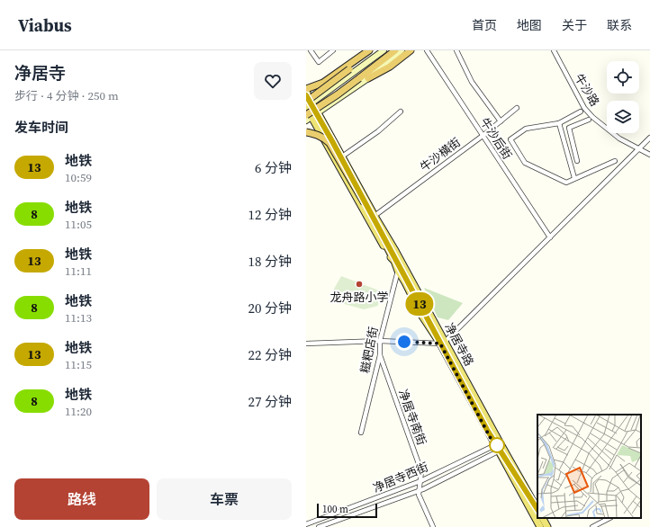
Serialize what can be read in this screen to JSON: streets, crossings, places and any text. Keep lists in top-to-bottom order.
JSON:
{
  "streets": {
    "main road": ["净居寺路"],
    "street": [
      "牛沙路",
      "牛沙后街",
      "牛沙横街",
      "糍粑店街",
      "净居寺南街",
      "净居寺西街"
    ]
  },
  "crossings": [
    ["牛沙后街", "牛沙横街"],
    ["牛沙横街", "净居寺路"],
    ["净居寺路", "糍粑店街"],
    ["净居寺路", "净居寺西街"],
    ["糍粑店街", "净居寺南街"],
    ["净居寺南街", "净居寺西街"]
  ],
  "places": ["龙舟路小学"],
  "lines": ["metro line 13"],
  "scale_bar": "100 m",
  "page": {
    "header": "Viabus",
    "nav": [
      "首页",
      "地图",
      "关于",
      "联系"
    ],
    "heading": [
      ["净居寺", "步行 · 4 分钟 · 250 m"],
      "发车时间"
    ],
    "on_map": "13",
    "list": [
      {
        "mark": "13",
        "name": "地铁",
        "note": "10:59",
        "value": "6 分钟"
      },
      {
        "mark": "8",
        "name": "地铁",
        "note": "11:05",
        "value": "12 分钟"
      },
      {
        "mark": "13",
        "name": "地铁",
        "note": "11:11",
        "value": "18 分钟"
      },
      {
        "mark": "8",
        "name": "地铁",
        "note": "11:13",
        "value": "20 分钟"
      },
      {
        "mark": "13",
        "name": "地铁",
        "note": "11:15",
        "value": "22 分钟"
      },
      {
        "mark": "8",
        "name": "地铁",
        "note": "11:20",
        "value": "27 分钟"
      }
    ],
    "buttons": ["路线", "车票"],
    "scale": "100 m"
  }
}
